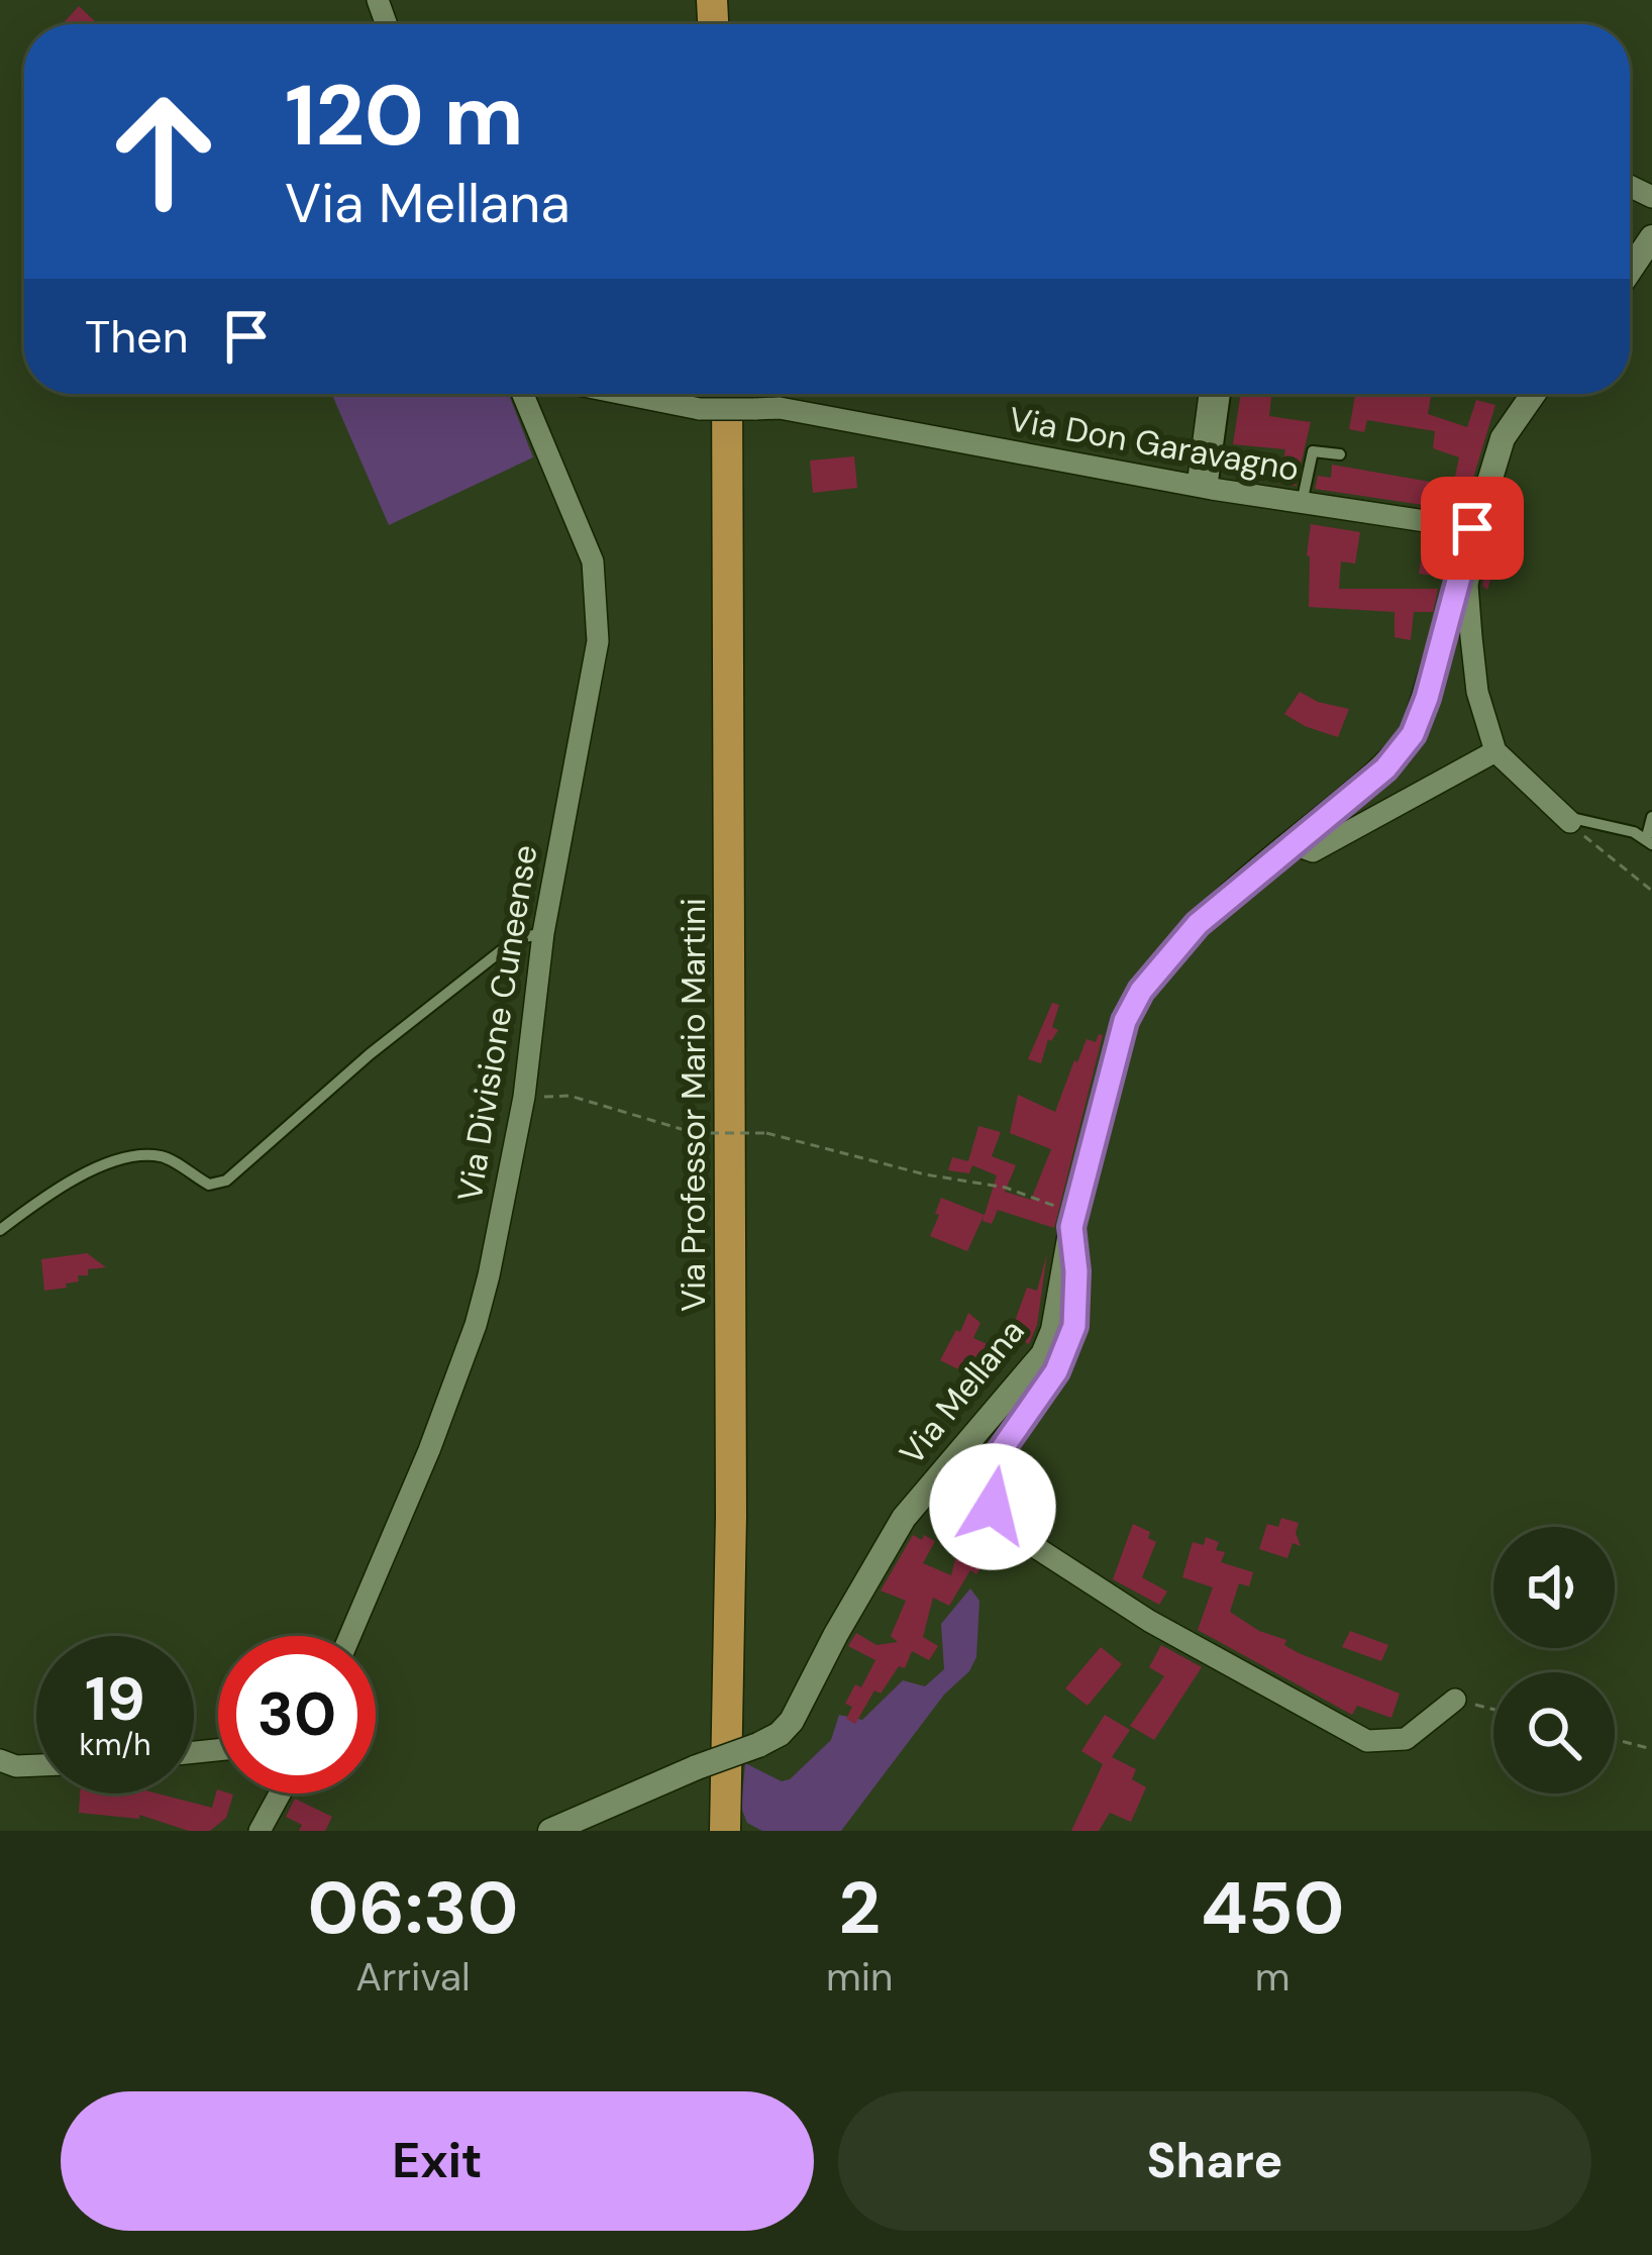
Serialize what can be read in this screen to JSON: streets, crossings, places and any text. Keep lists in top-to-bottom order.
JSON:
{
  "streets": {
    "main road": ["Via Professor Mario Martini"],
    "street": ["Via Don Garavagno", "Via Divisione Cuneense", "Via Mellana"]
  },
  "crossings": [
    ["Via Don Garavagno", "Via Divisione Cuneense"],
    ["Via Don Garavagno", "Via Mellana"]
  ],
  "page": {
    "turn": ["120 m", "Via Mellana"],
    "then": "Then",
    "speed": "19 km/h",
    "limit": "30",
    "eta": [
      "06:30",
      "Arrival",
      "2",
      "min",
      "450",
      "m"
    ],
    "buttons": ["Exit", "Share"]
  }
}
